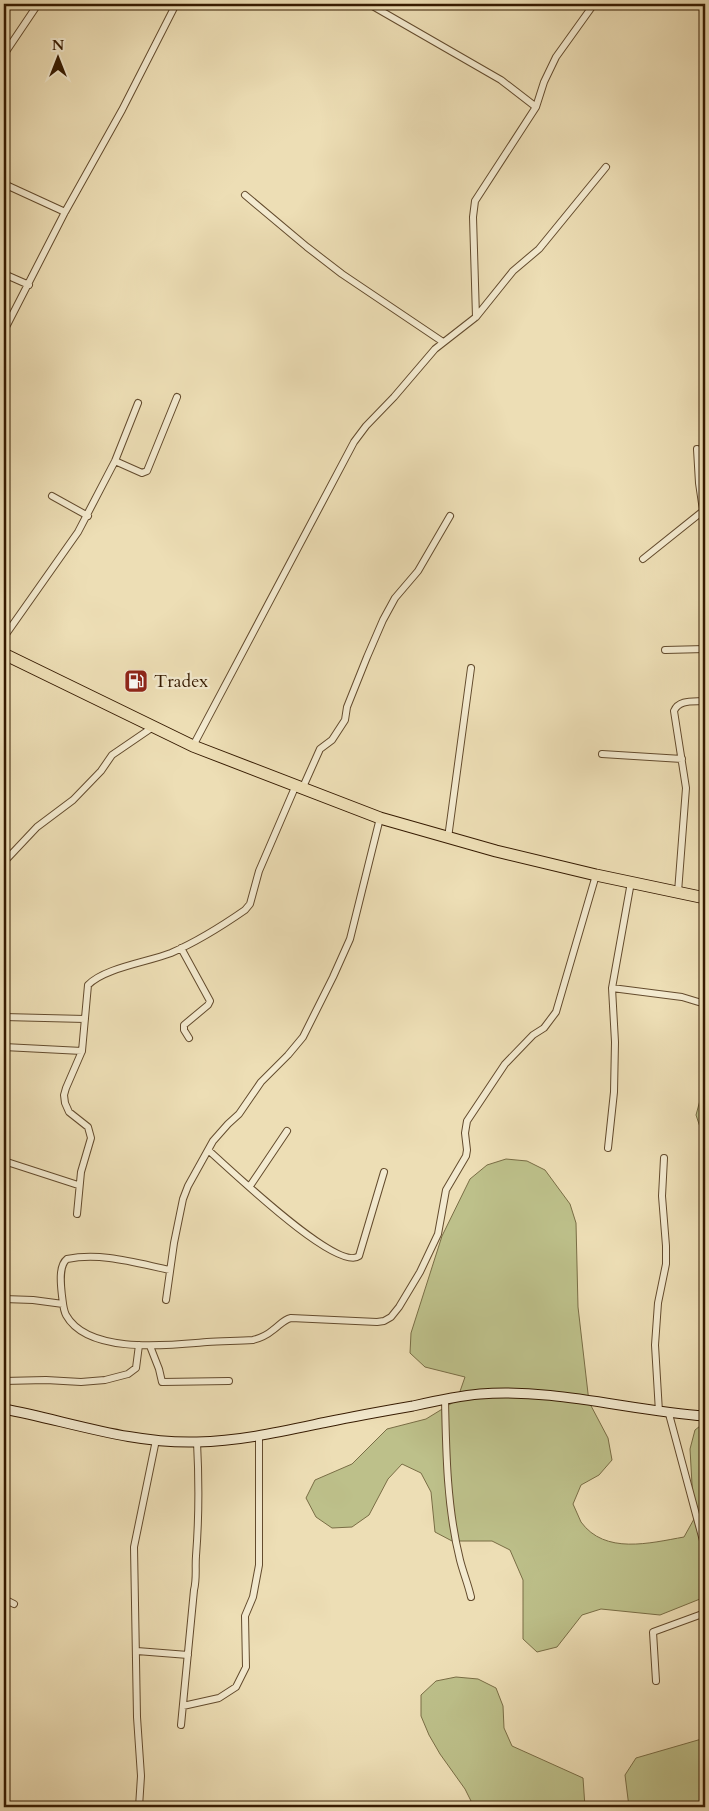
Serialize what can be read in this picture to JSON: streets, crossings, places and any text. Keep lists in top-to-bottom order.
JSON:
{
  "places": {
    "fuel station": ["Tradex"]
  },
  "north": "top"
}
